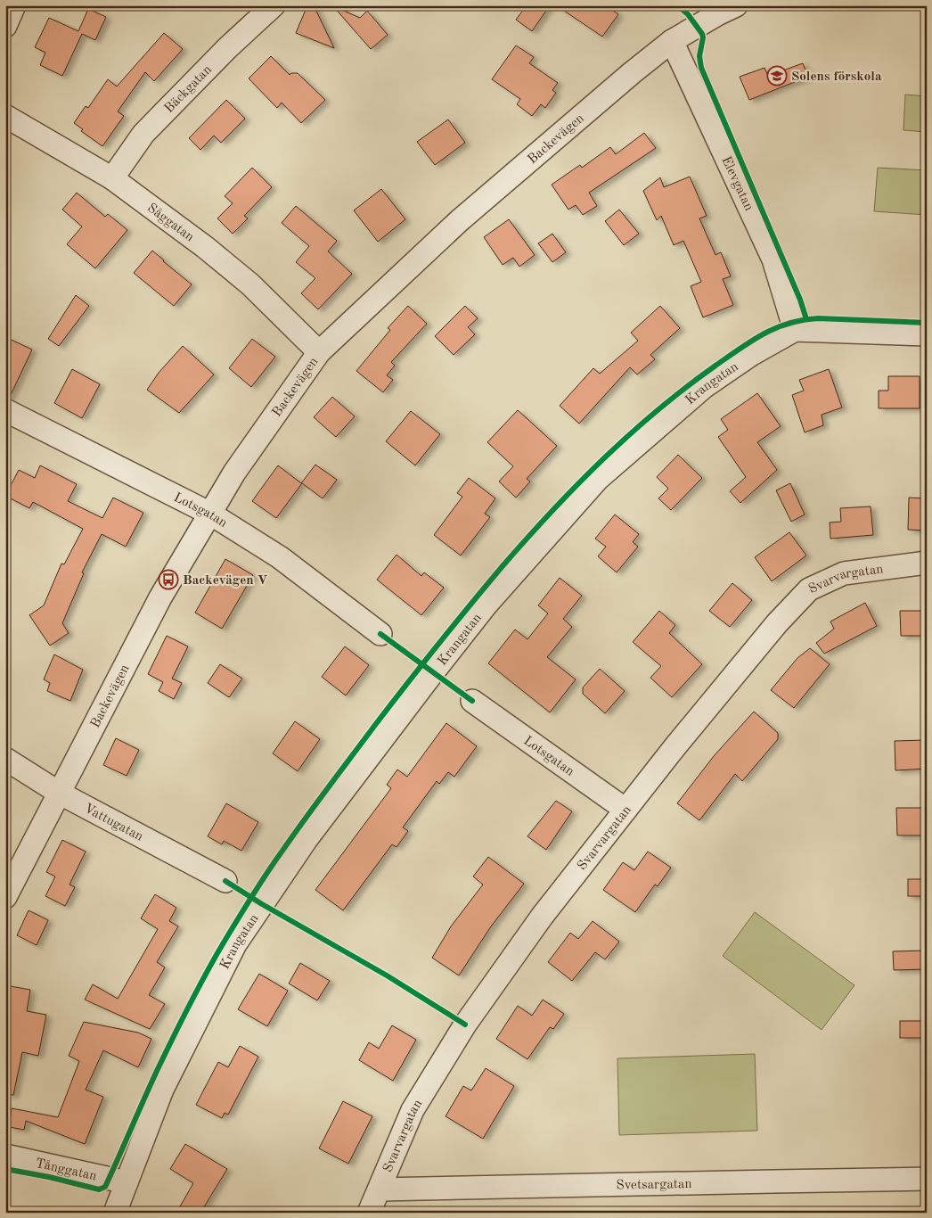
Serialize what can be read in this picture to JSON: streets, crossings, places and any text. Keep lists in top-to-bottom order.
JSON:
{
  "streets": {
    "street": [
      "Bäckgatan",
      "Backevägen",
      "Elevgatan",
      "Såggatan",
      "Krangatan",
      "Lotsgatan",
      "Svarvargatan",
      "Vattugatan",
      "Tånggatan",
      "Svetsargatan"
    ]
  },
  "crossings": [
    ["Bäckgatan", "Såggatan"],
    ["Backevägen", "Elevgatan"],
    ["Backevägen", "Såggatan"],
    ["Backevägen", "Lotsgatan"],
    ["Backevägen", "Vattugatan"],
    ["Elevgatan", "Krangatan"],
    ["Krangatan", "Tånggatan"],
    ["Lotsgatan", "Svarvargatan"],
    ["Svarvargatan", "Svetsargatan"]
  ],
  "places": {
    "school or university": ["Solens förskola"],
    "bus stop": ["Backevägen V"]
  }
}
